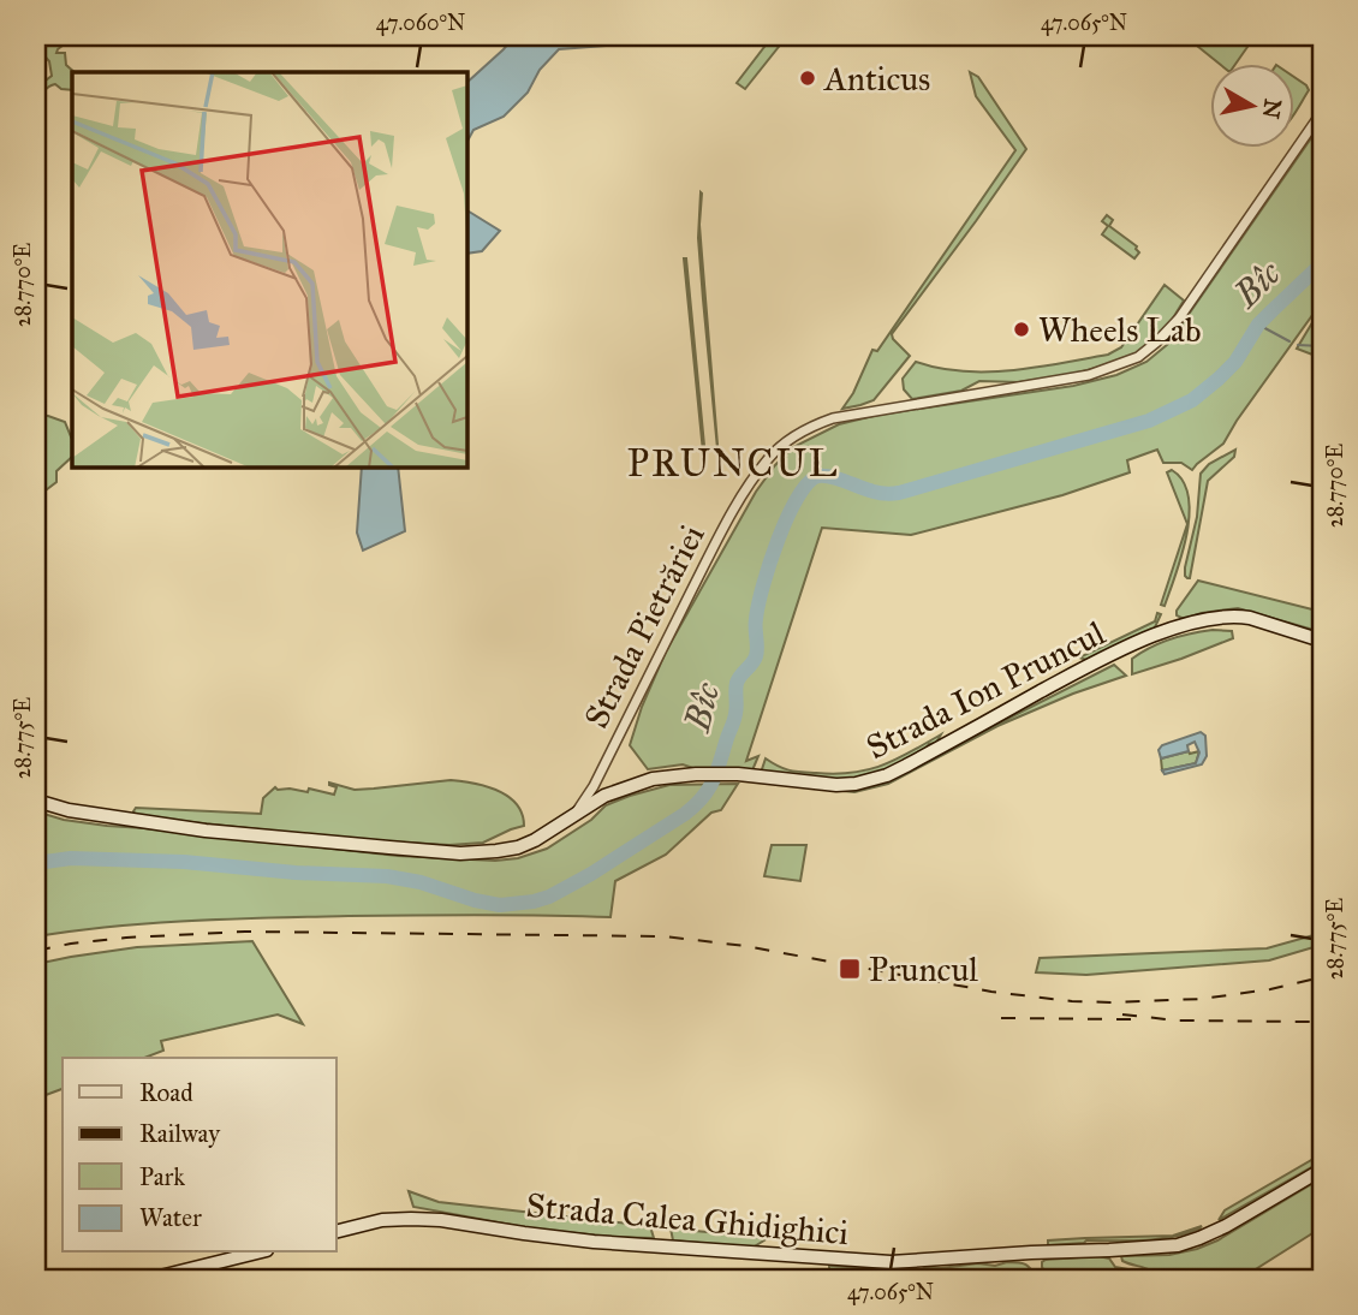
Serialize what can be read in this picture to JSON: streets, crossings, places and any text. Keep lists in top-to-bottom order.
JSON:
{
  "streets": {
    "street": ["Strada Pietrăriei", "Strada Ion Pruncul", "Strada Calea Ghidighici"]
  },
  "crossings": [
    ["Strada Pietrăriei", "Strada Ion Pruncul"]
  ],
  "districts": ["PRUNCUL"],
  "water": ["Bîc"],
  "places": {
    "other": ["Anticus", "Wheels Lab"],
    "transit": ["Pruncul"]
  },
  "legend": [
    "Road",
    "Railway",
    "Park",
    "Water"
  ],
  "north": "right",
  "coordinates": [
    "47.060°N",
    "47.065°N",
    "28.770°E",
    "28.775°E"
  ]
}
